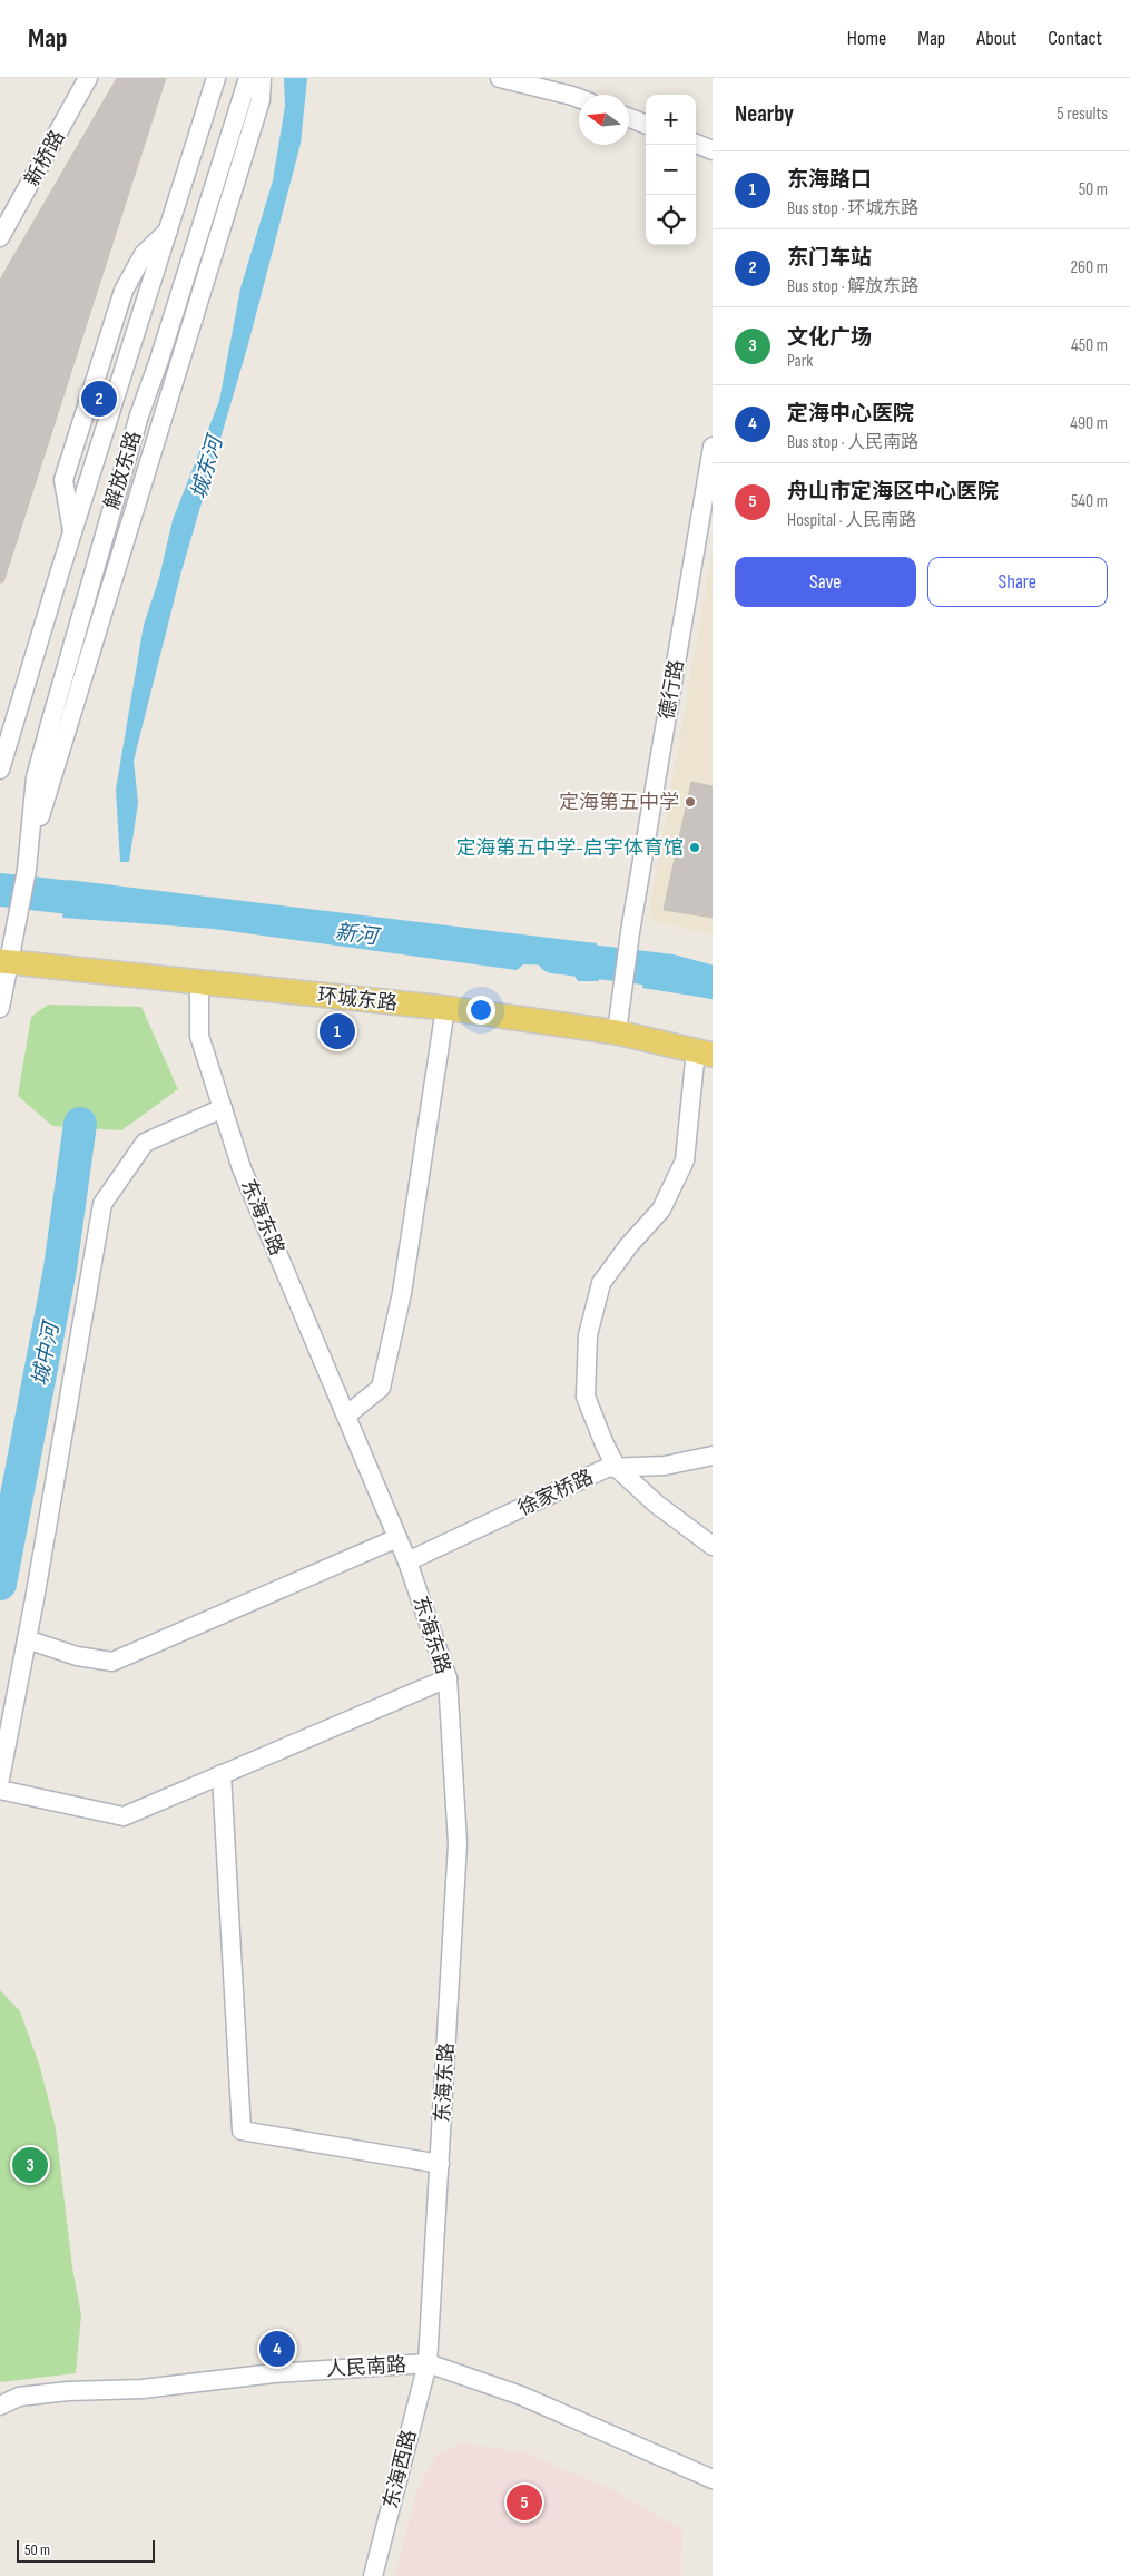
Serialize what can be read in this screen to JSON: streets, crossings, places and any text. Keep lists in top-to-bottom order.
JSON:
{
  "streets": {
    "main road": ["环城东路"],
    "street": [
      "新桥路",
      "解放东路",
      "德行路",
      "东海东路",
      "徐家桥路",
      "人民南路",
      "东海西路"
    ]
  },
  "crossings": [
    ["德行路", "环城东路"],
    ["环城东路", "东海东路"],
    ["东海东路", "徐家桥路"],
    ["东海东路", "人民南路"],
    ["东海东路", "东海西路"],
    ["人民南路", "东海西路"]
  ],
  "water": ["城东河", "新河", "城中河"],
  "places": ["定海第五中学", "定海第五中学-启宇体育馆"],
  "scale_bar": "50 m",
  "north": "left",
  "page": {
    "header": "Map",
    "nav": [
      "Home",
      "Map",
      "About",
      "Contact"
    ],
    "heading": ["Nearby", "5 results"],
    "map_buttons": ["+", "−"],
    "list": [
      {
        "mark": "1",
        "name": "东海路口",
        "note": "Bus stop · 环城东路",
        "value": "50 m"
      },
      {
        "mark": "2",
        "name": "东门车站",
        "note": "Bus stop · 解放东路",
        "value": "260 m"
      },
      {
        "mark": "3",
        "name": "文化广场",
        "note": "Park",
        "value": "450 m"
      },
      {
        "mark": "4",
        "name": "定海中心医院",
        "note": "Bus stop · 人民南路",
        "value": "490 m"
      },
      {
        "mark": "5",
        "name": "舟山市定海区中心医院",
        "note": "Hospital · 人民南路",
        "value": "540 m"
      }
    ],
    "pins": [
      "2",
      "1",
      "3",
      "4",
      "5"
    ],
    "buttons": ["Save", "Share"],
    "scale": "50 m"
  }
}
